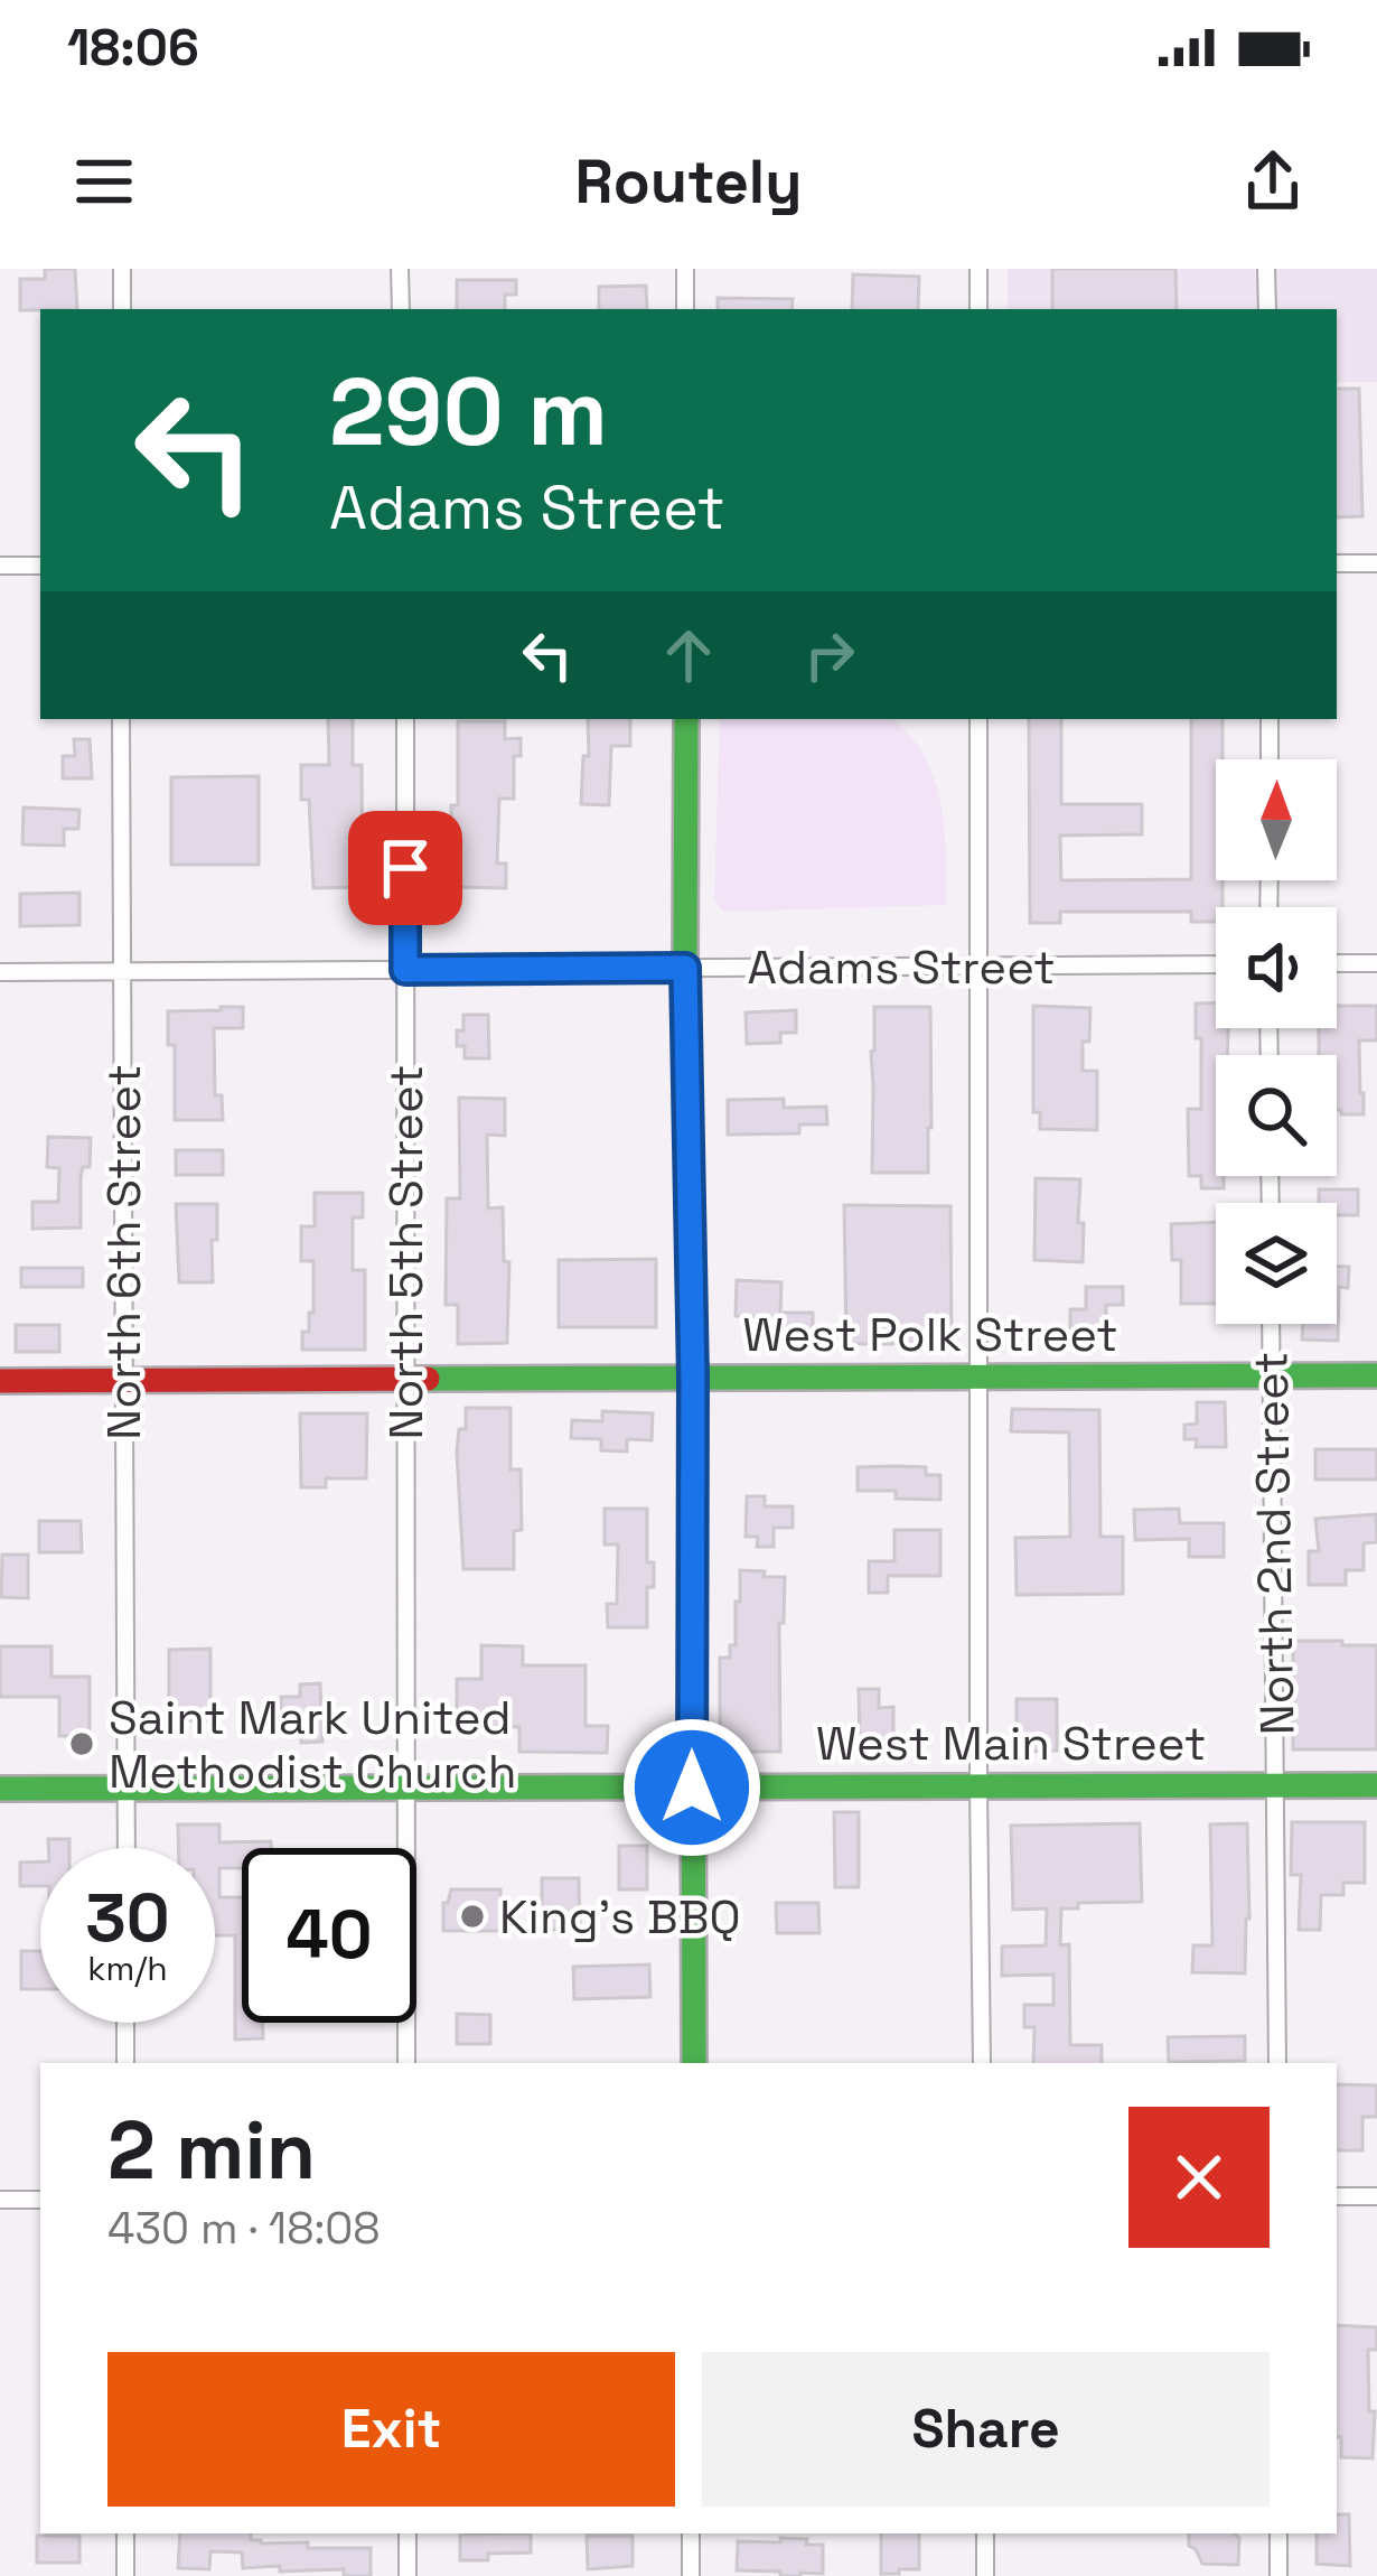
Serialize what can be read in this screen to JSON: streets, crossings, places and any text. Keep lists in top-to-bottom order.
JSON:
{
  "streets": {
    "street": [
      "Adams Street",
      "North 6th Street",
      "North 5th Street",
      "West Polk Street",
      "North 2nd Street",
      "West Main Street"
    ]
  },
  "crossings": [
    ["Adams Street", "North 6th Street"],
    ["Adams Street", "North 5th Street"],
    ["North 6th Street", "West Polk Street"],
    ["North 6th Street", "West Main Street"],
    ["North 5th Street", "West Polk Street"],
    ["North 5th Street", "West Main Street"],
    ["West Polk Street", "North 2nd Street"],
    ["North 2nd Street", "West Main Street"]
  ],
  "places": ["Saint Mark United Methodist Church", "King's BBQ"],
  "north": "top",
  "page": {
    "status": "18:06",
    "header": "Routely",
    "turn": ["290 m", "Adams Street"],
    "speed": "30 km/h",
    "limit": "40",
    "heading": ["2 min", "430 m · 18:08"],
    "buttons": ["Exit", "Share"]
  }
}
